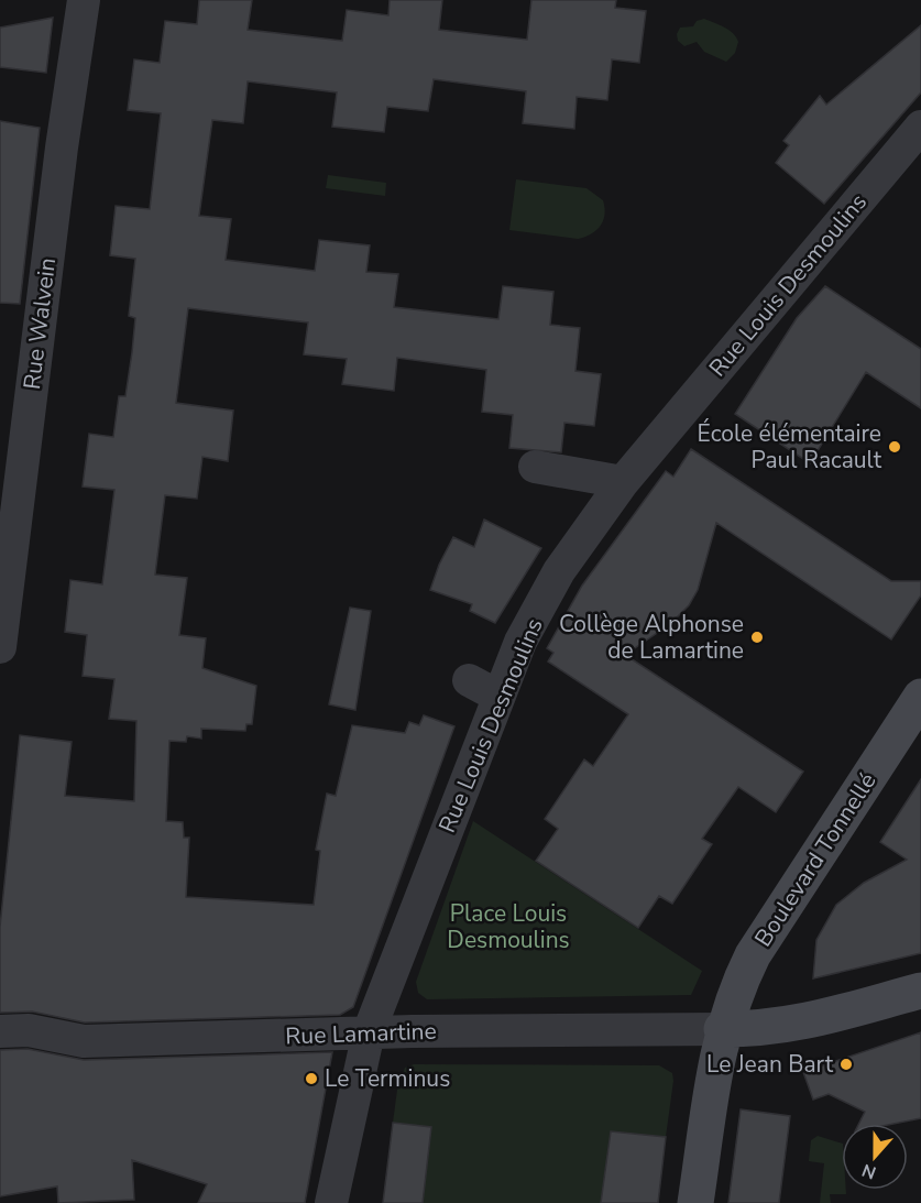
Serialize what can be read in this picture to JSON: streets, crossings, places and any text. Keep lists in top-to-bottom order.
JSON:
{
  "streets": {
    "main road": ["Boulevard Tonnellé"],
    "street": ["Rue Louis Desmoulins", "Rue Walvein", "Rue Lamartine"]
  },
  "crossings": [
    ["Rue Louis Desmoulins", "Rue Lamartine"],
    ["Boulevard Tonnellé", "Rue Lamartine"]
  ],
  "parks": ["Place Louis Desmoulins"],
  "places": [
    "École élémentaire Paul Racault",
    "Collège Alphonse de Lamartine",
    "Le Jean Bart",
    "Le Terminus"
  ],
  "north": "bottom"
}
